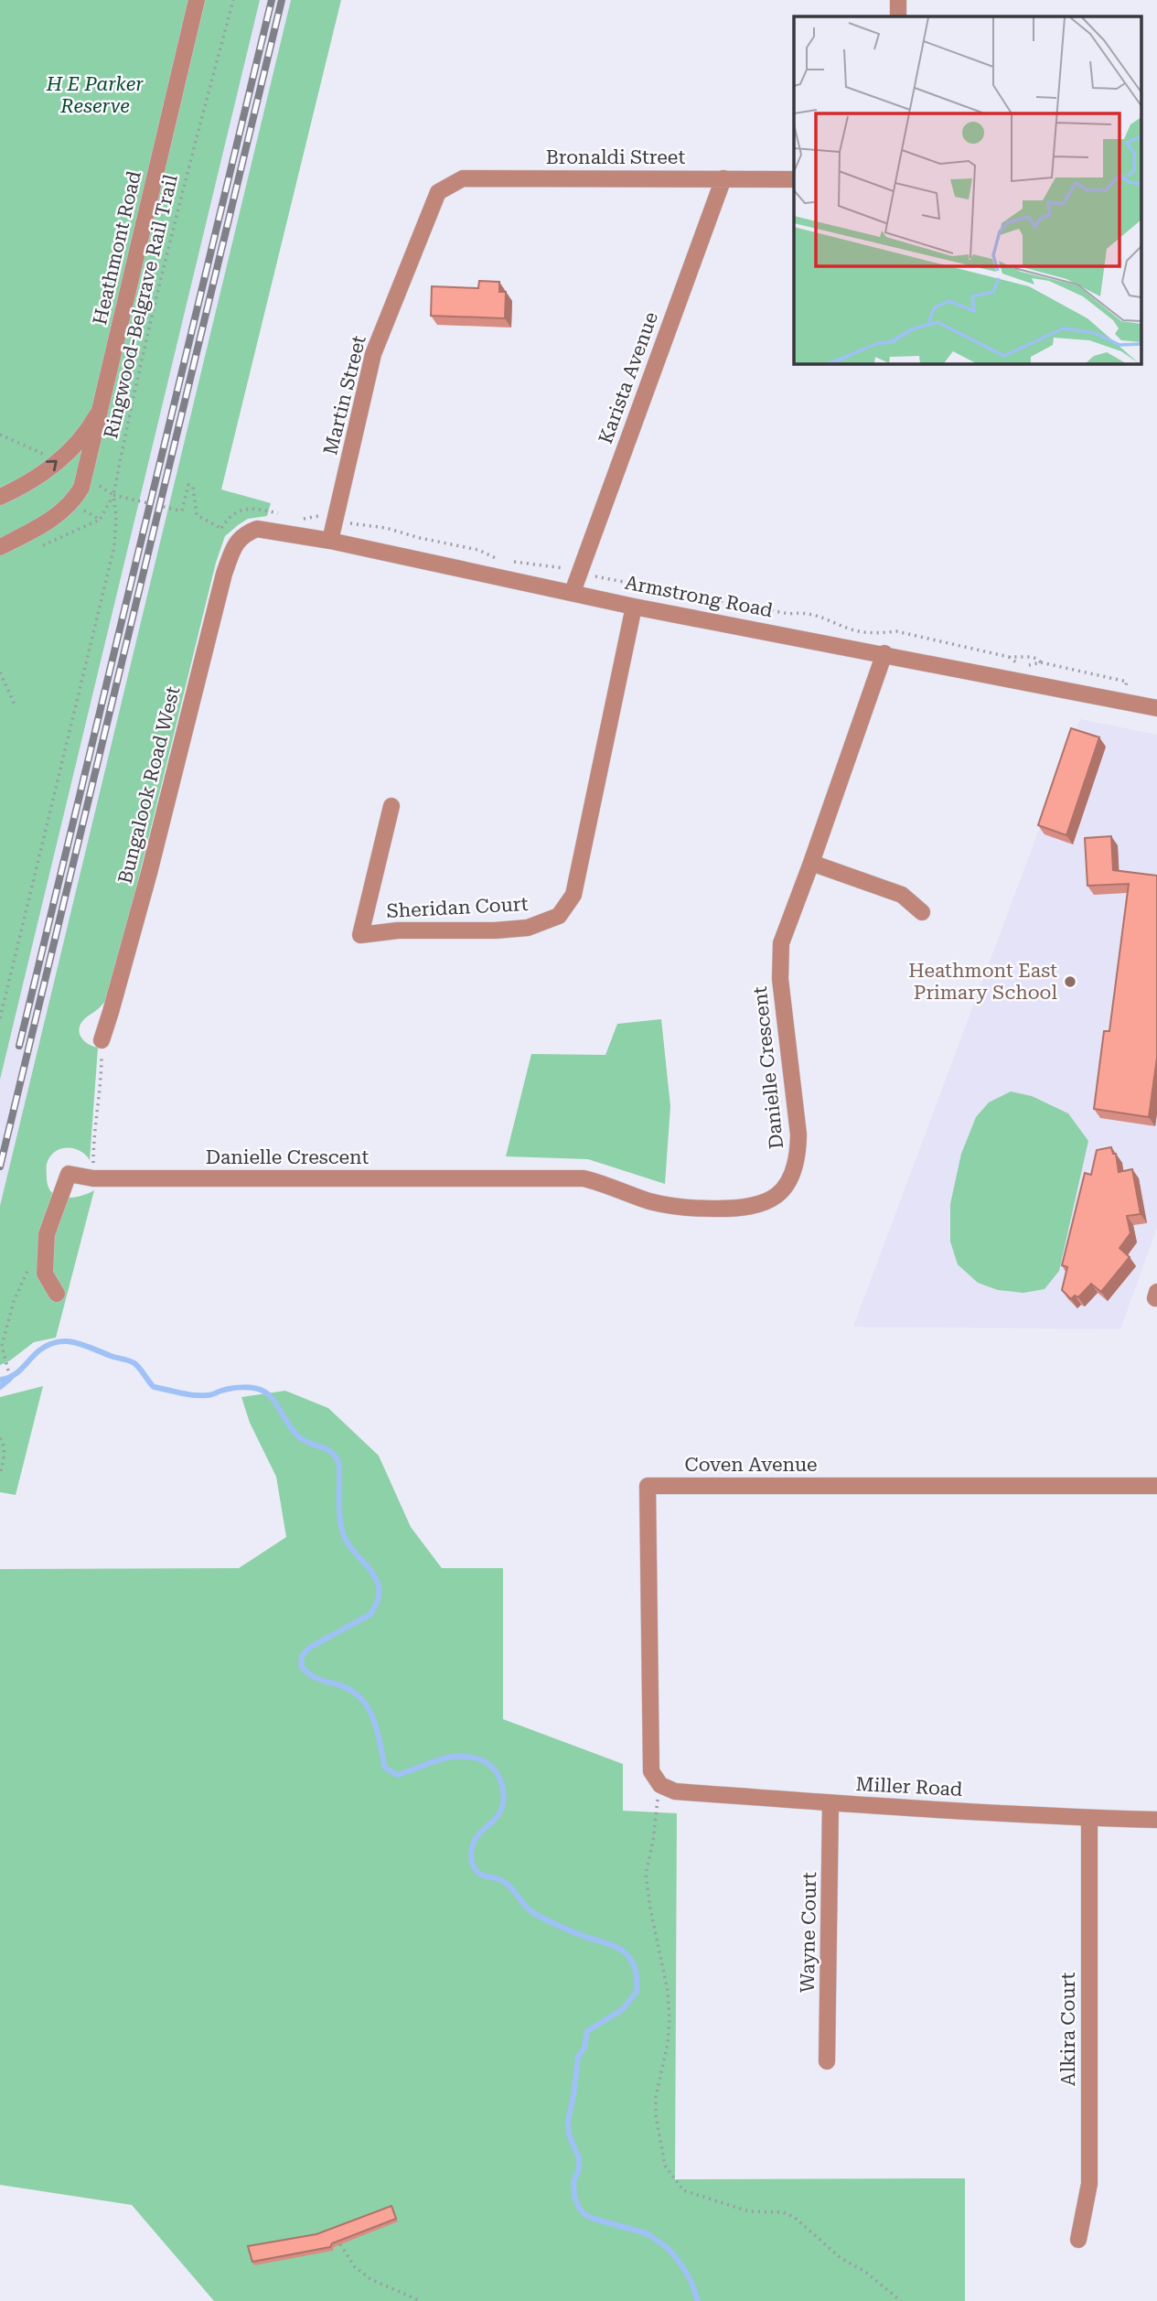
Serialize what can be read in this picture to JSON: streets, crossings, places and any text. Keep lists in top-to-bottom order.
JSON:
{
  "streets": {
    "street": [
      "Bronaldi Street",
      "Heathmont Road",
      "Karista Avenue",
      "Martin Street",
      "Armstrong Road",
      "Bungalook Road West",
      "Sheridan Court",
      "Danielle Crescent",
      "Coven Avenue",
      "Miller Road",
      "Wayne Court",
      "Alkira Court"
    ],
    "path": ["Ringwood-Belgrave Rail Trail"]
  },
  "crossings": [
    ["Bronaldi Street", "Karista Avenue"],
    ["Bronaldi Street", "Martin Street"],
    ["Karista Avenue", "Armstrong Road"],
    ["Martin Street", "Armstrong Road"],
    ["Armstrong Road", "Bungalook Road West"],
    ["Armstrong Road", "Sheridan Court"],
    ["Armstrong Road", "Danielle Crescent"],
    ["Coven Avenue", "Miller Road"],
    ["Miller Road", "Wayne Court"],
    ["Miller Road", "Alkira Court"]
  ],
  "parks": ["H E Parker Reserve"],
  "places": ["Heathmont East Primary School"]
}
